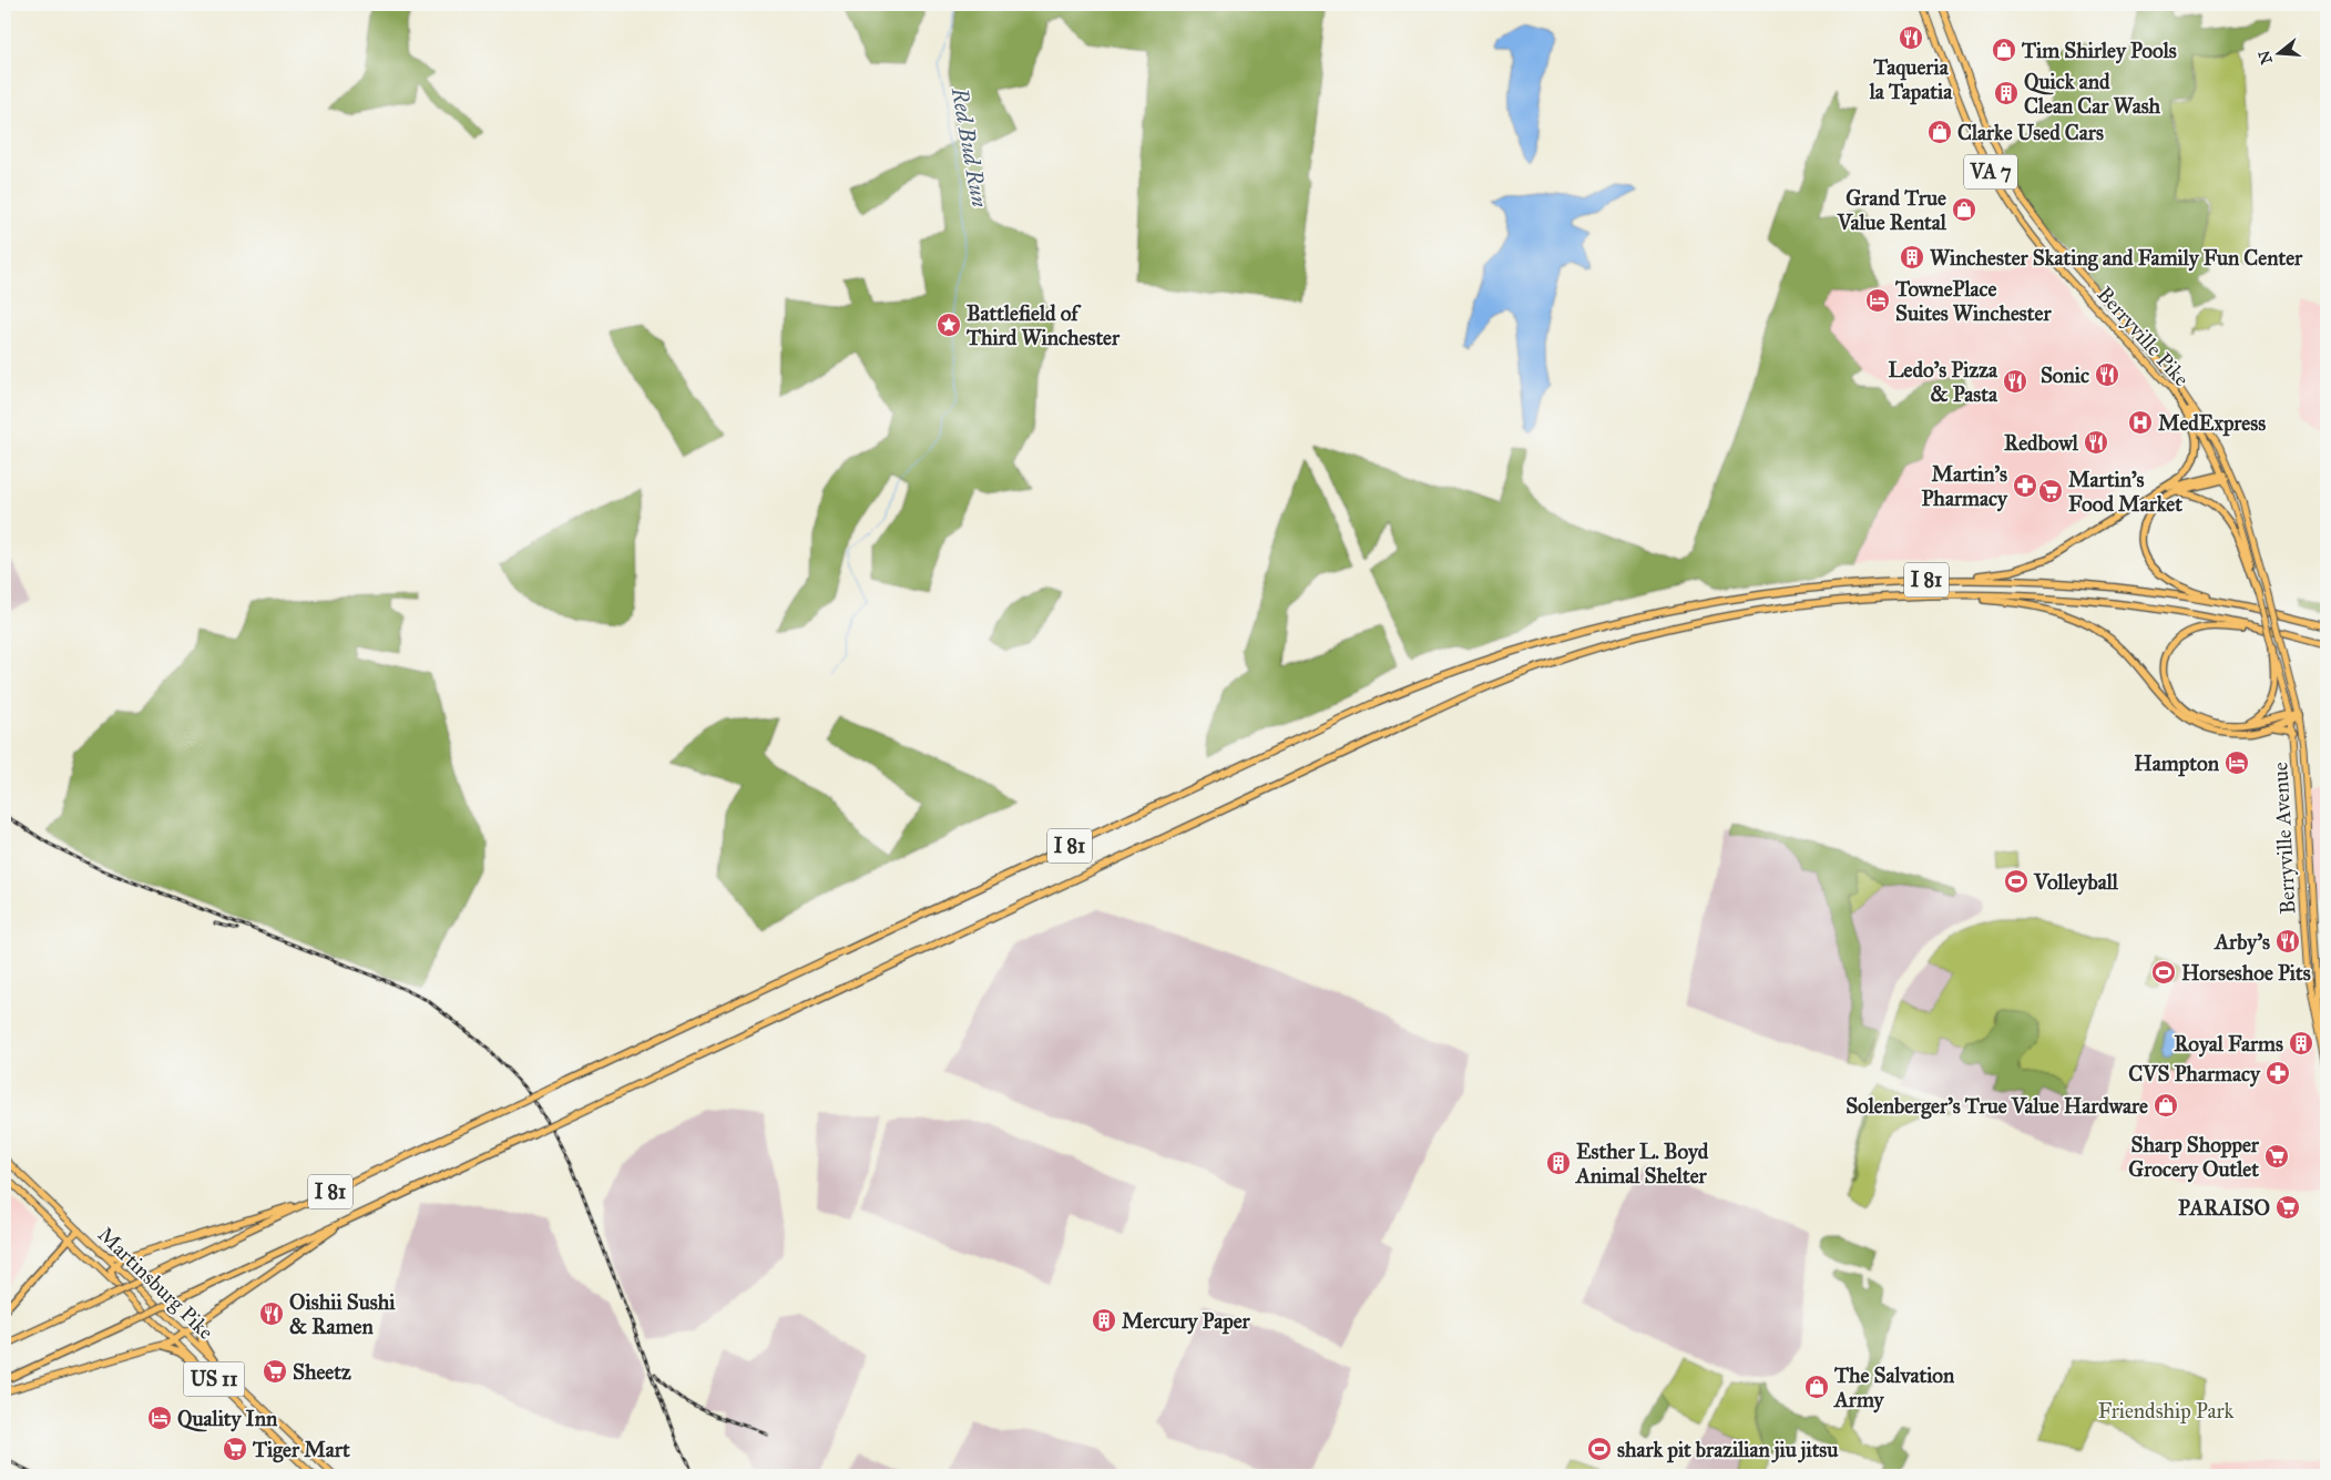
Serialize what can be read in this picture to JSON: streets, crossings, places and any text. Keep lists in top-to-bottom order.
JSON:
{
  "streets": {
    "highway": ["I 81"],
    "main road": [
      "VA 7",
      "Berryville Pike",
      "Berryville Avenue",
      "Martinsburg Pike",
      "US 11"
    ]
  },
  "crossings": [
    ["Berryville Pike", "Berryville Avenue"]
  ],
  "water": ["Red Bud Run"],
  "parks": ["Friendship Park"],
  "places": {
    "restaurant": [
      "Taqueria la Tapatia",
      "Sonic",
      "Ledo's Pizza & Pasta",
      "Redbowl",
      "Arby's",
      "Oishii Sushi & Ramen"
    ],
    "shop": [
      "Tim Shirley Pools",
      "Clarke Used Cars",
      "Grand True Value Rental",
      "Solenberger's True Value Hardware",
      "The Salvation Army"
    ],
    "building": [
      "Quick and Clean Car Wash",
      "Winchester Skating and Family Fun Center",
      "Royal Farms",
      "Esther L. Boyd Animal Shelter",
      "Mercury Paper"
    ],
    "hotel": ["TownePlace Suites Winchester", "Hampton", "Quality Inn"],
    "place": ["Battlefield of Third Winchester"],
    "hospital": ["MedExpress"],
    "pharmacy": ["Martin's Pharmacy", "CVS Pharmacy"],
    "supermarket": [
      "Martin's Food Market",
      "Sharp Shopper Grocery Outlet",
      "PARAISO",
      "Sheetz",
      "Tiger Mart"
    ],
    "sports": ["Volleyball", "Horseshoe Pits", "shark pit brazilian jiu jitsu"]
  },
  "north": "left"
}
